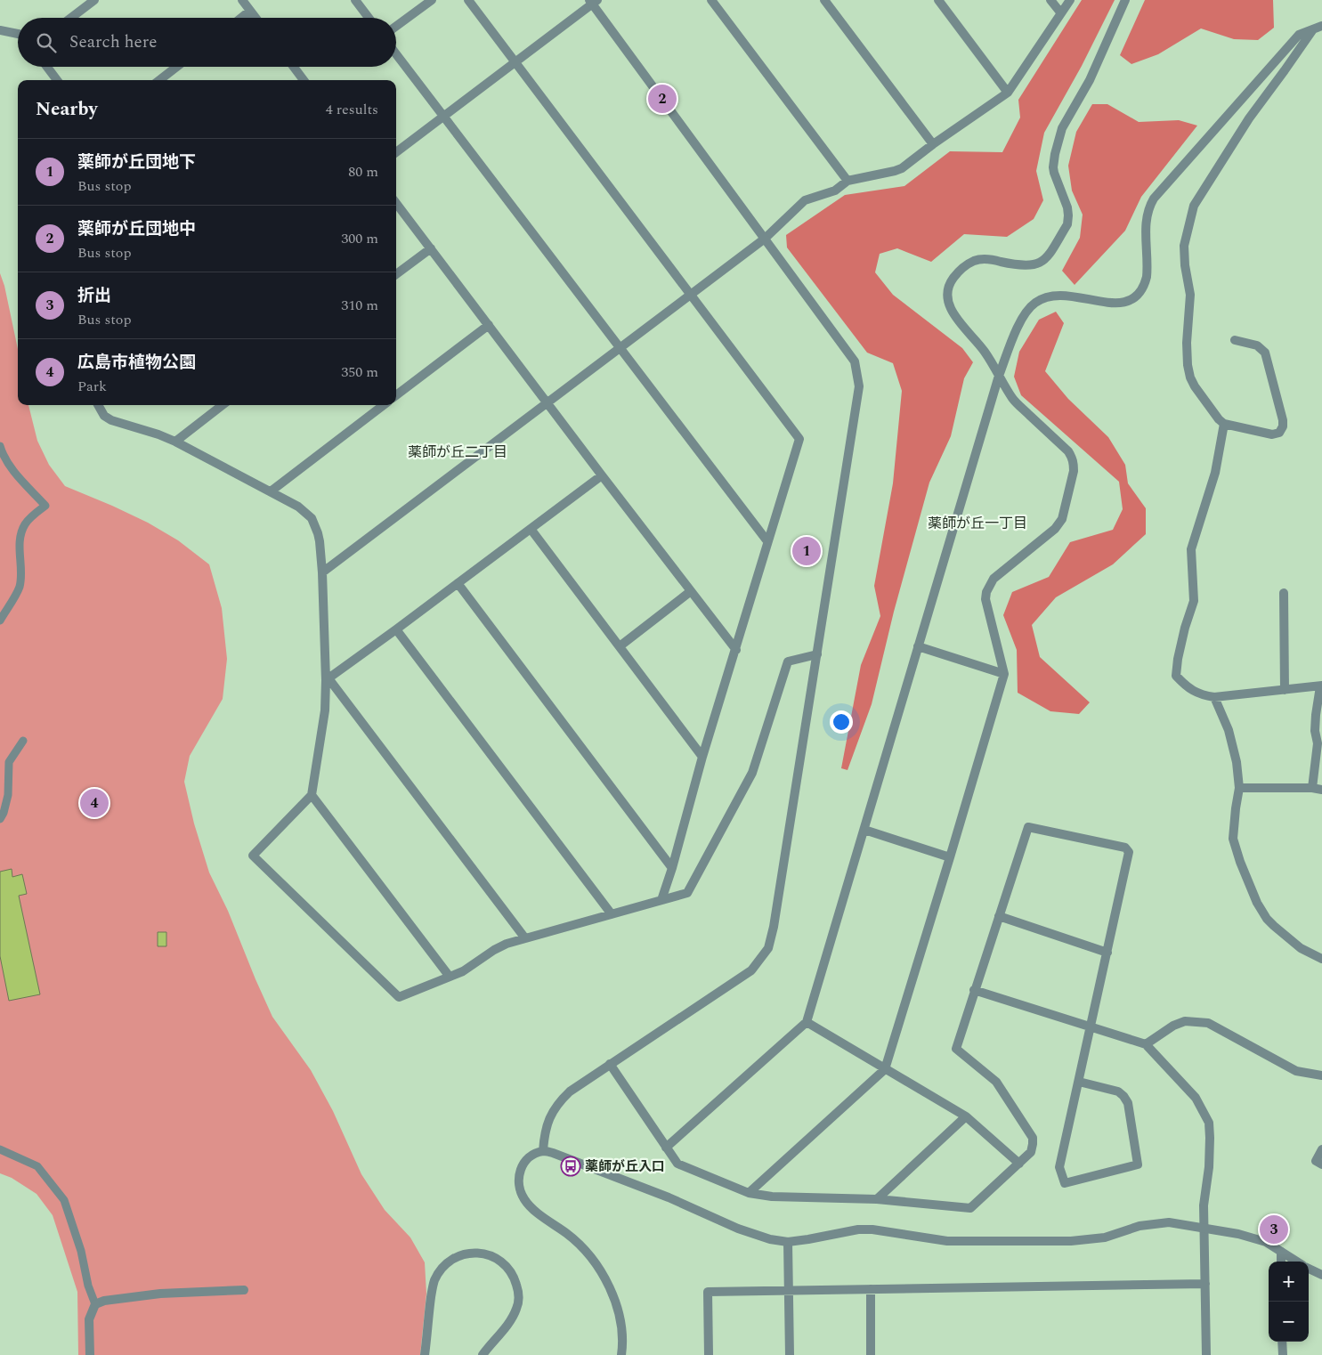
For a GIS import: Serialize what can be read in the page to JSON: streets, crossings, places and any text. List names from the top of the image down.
{
  "districts": ["薬師が丘二丁目", "薬師が丘一丁目"],
  "places": {
    "bus stop": ["薬師が丘入口"]
  },
  "page": {
    "search": "Search here",
    "heading": ["Nearby", "4 results"],
    "pins": [
      "2",
      "1",
      "4",
      "3"
    ],
    "list": [
      {
        "mark": "1",
        "name": "薬師が丘団地下",
        "note": "Bus stop",
        "value": "80 m"
      },
      {
        "mark": "2",
        "name": "薬師が丘団地中",
        "note": "Bus stop",
        "value": "300 m"
      },
      {
        "mark": "3",
        "name": "折出",
        "note": "Bus stop",
        "value": "310 m"
      },
      {
        "mark": "4",
        "name": "広島市植物公園",
        "note": "Park",
        "value": "350 m"
      }
    ],
    "map_buttons": ["+", "−"]
  }
}
